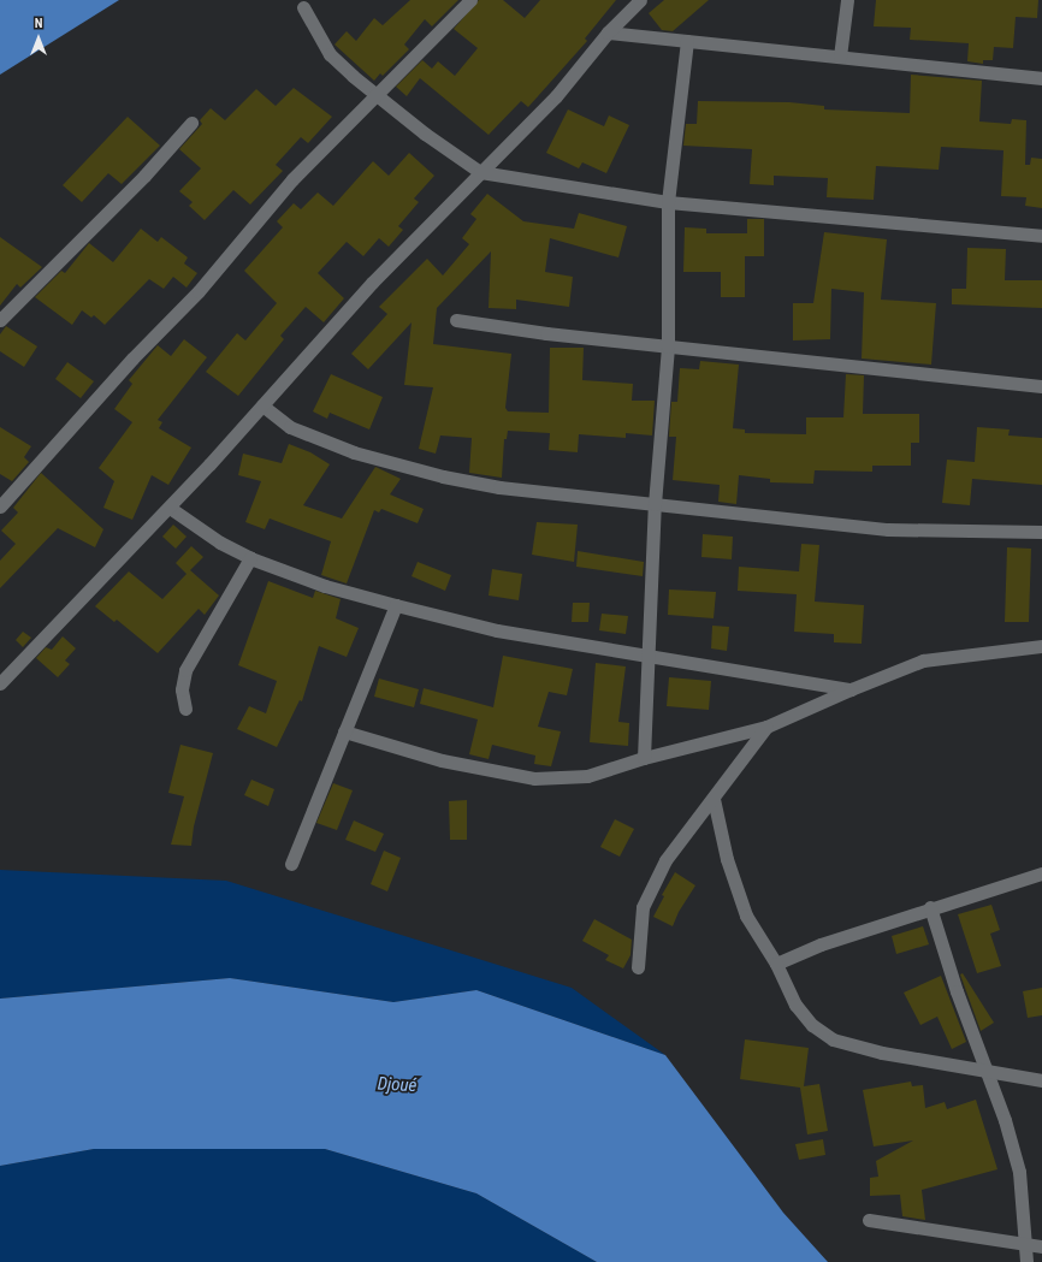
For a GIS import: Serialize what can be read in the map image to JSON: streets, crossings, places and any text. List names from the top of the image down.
{
  "water": ["Djoué"],
  "north": "top"
}
